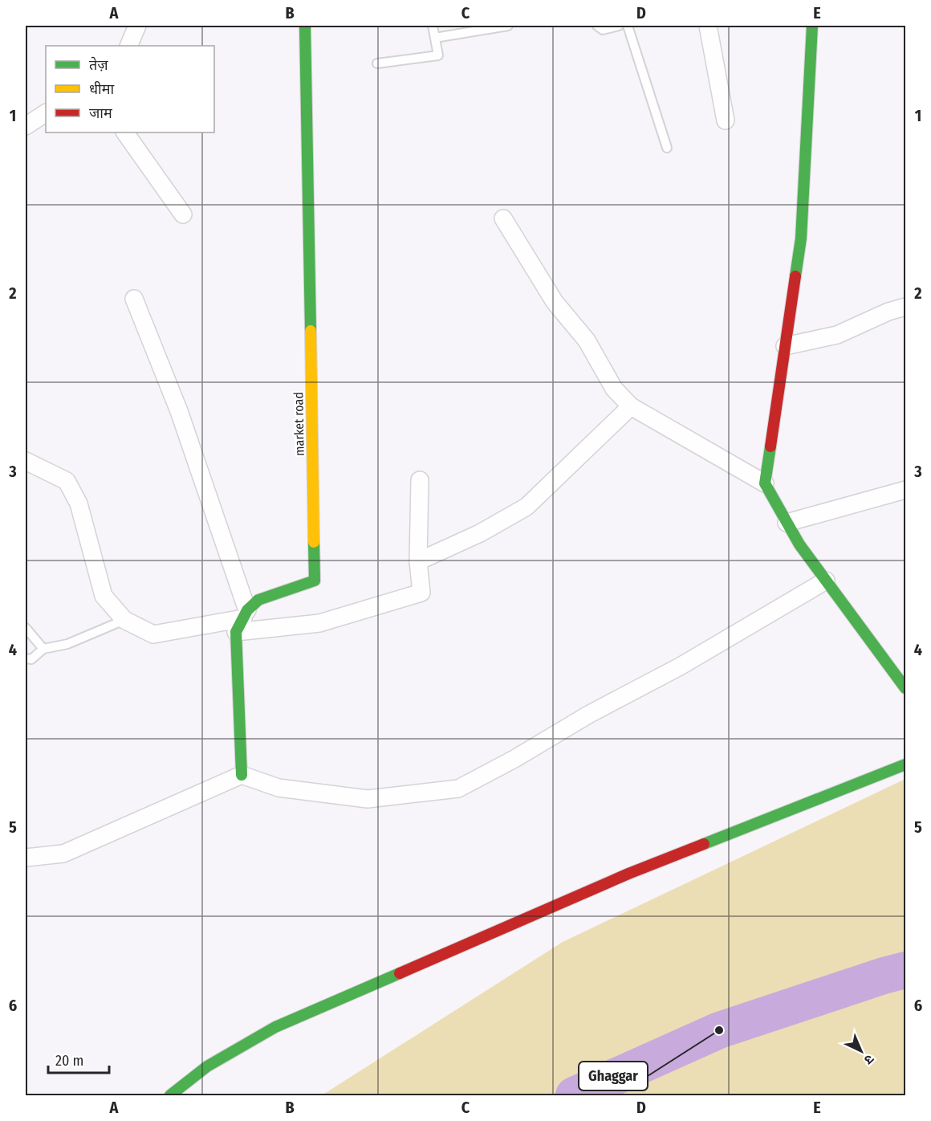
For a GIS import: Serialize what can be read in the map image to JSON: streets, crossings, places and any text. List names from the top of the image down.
{
  "streets": {
    "street": ["market road"]
  },
  "places": ["Ghaggar"],
  "legend": ["तेज़", "धीमा", "जाम"],
  "scale_bar": "20 m",
  "north": "bottom right",
  "grid": {
    "columns": [
      "A",
      "B",
      "C",
      "D",
      "E"
    ],
    "rows": [
      "1",
      "2",
      "3",
      "4",
      "5",
      "6"
    ]
  }
}
